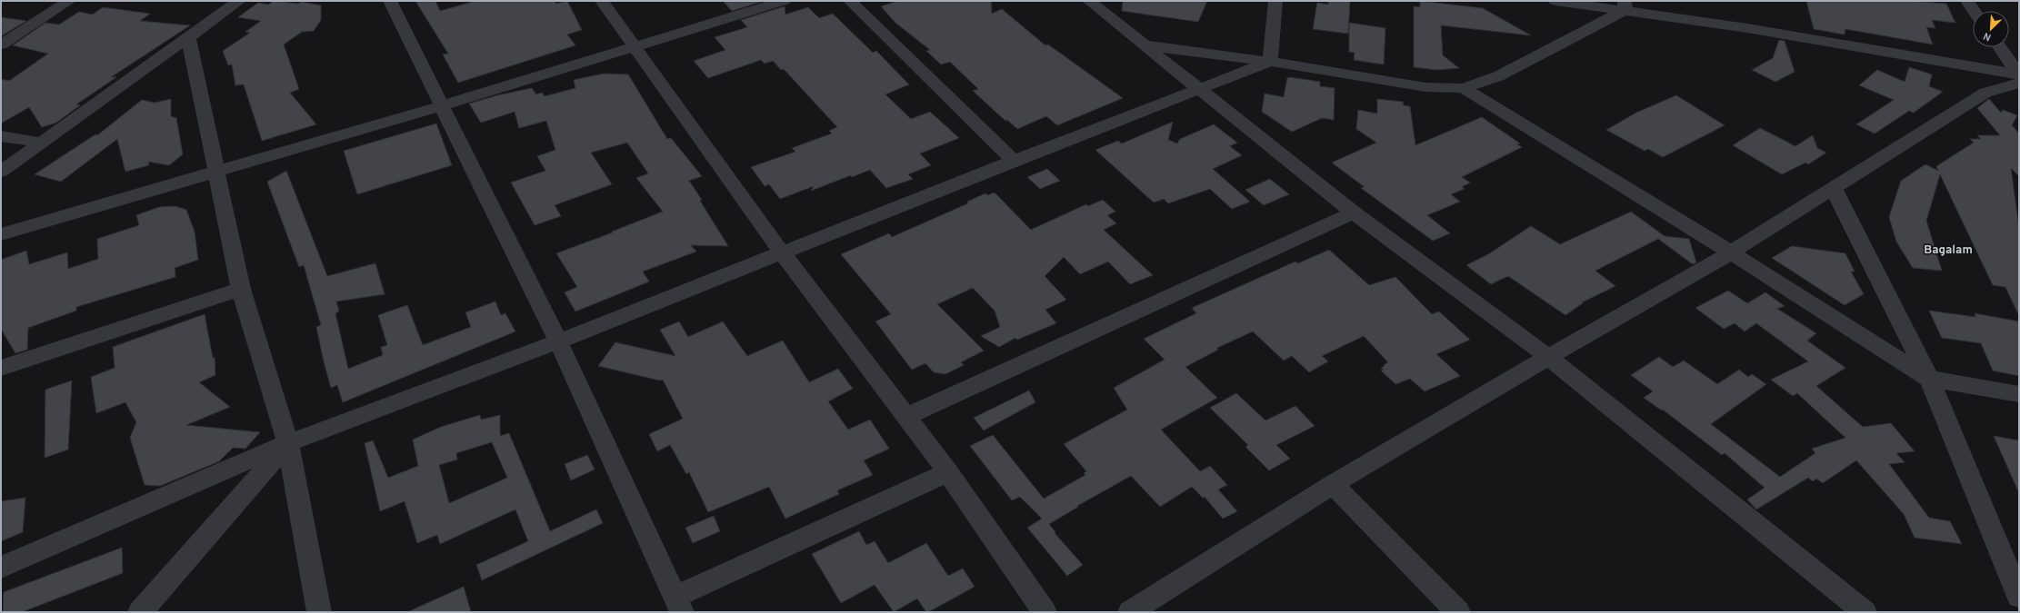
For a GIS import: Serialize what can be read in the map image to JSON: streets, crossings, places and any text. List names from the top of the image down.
{
  "districts": ["Bagalam"],
  "north": "bottom left"
}
